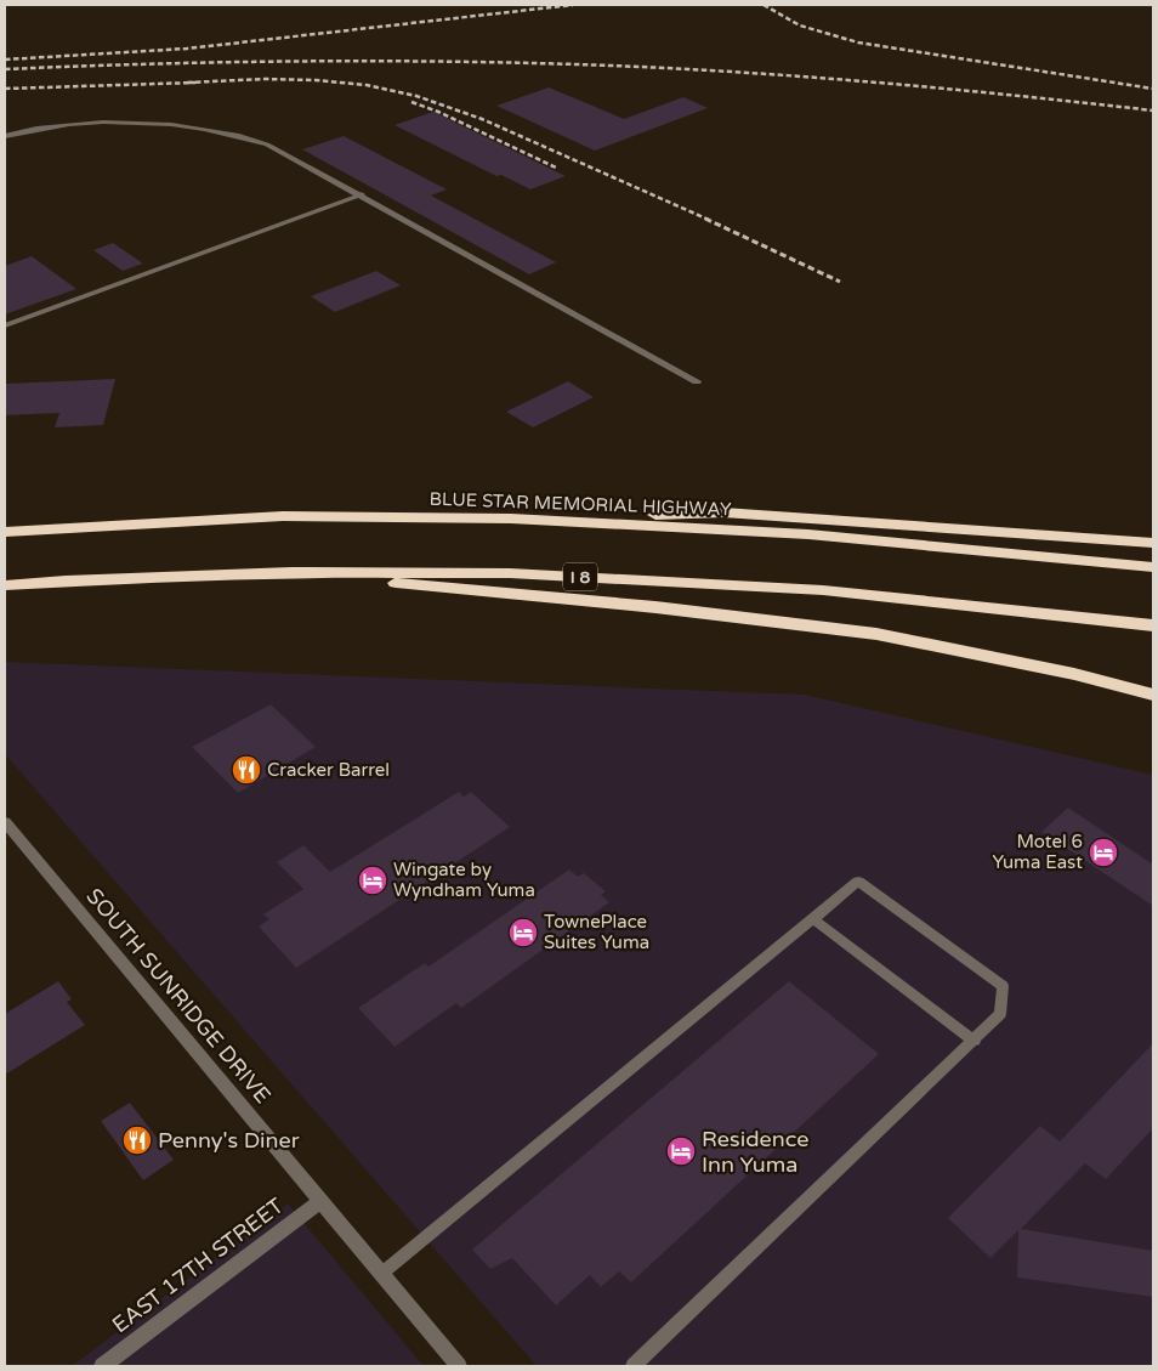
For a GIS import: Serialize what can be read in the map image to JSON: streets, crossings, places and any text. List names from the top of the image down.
{
  "streets": {
    "highway": ["BLUE STAR MEMORIAL HIGHWAY", "I 8"],
    "street": ["SOUTH SUNRIDGE DRIVE", "EAST 17TH STREET"]
  },
  "crossings": [
    ["SOUTH SUNRIDGE DRIVE", "EAST 17TH STREET"]
  ],
  "places": {
    "restaurant": ["Cracker Barrel", "Penny's Diner"],
    "hotel": [
      "Motel 6 Yuma East",
      "Wingate by Wyndham Yuma",
      "TownePlace Suites Yuma",
      "Residence Inn Yuma"
    ]
  }
}
